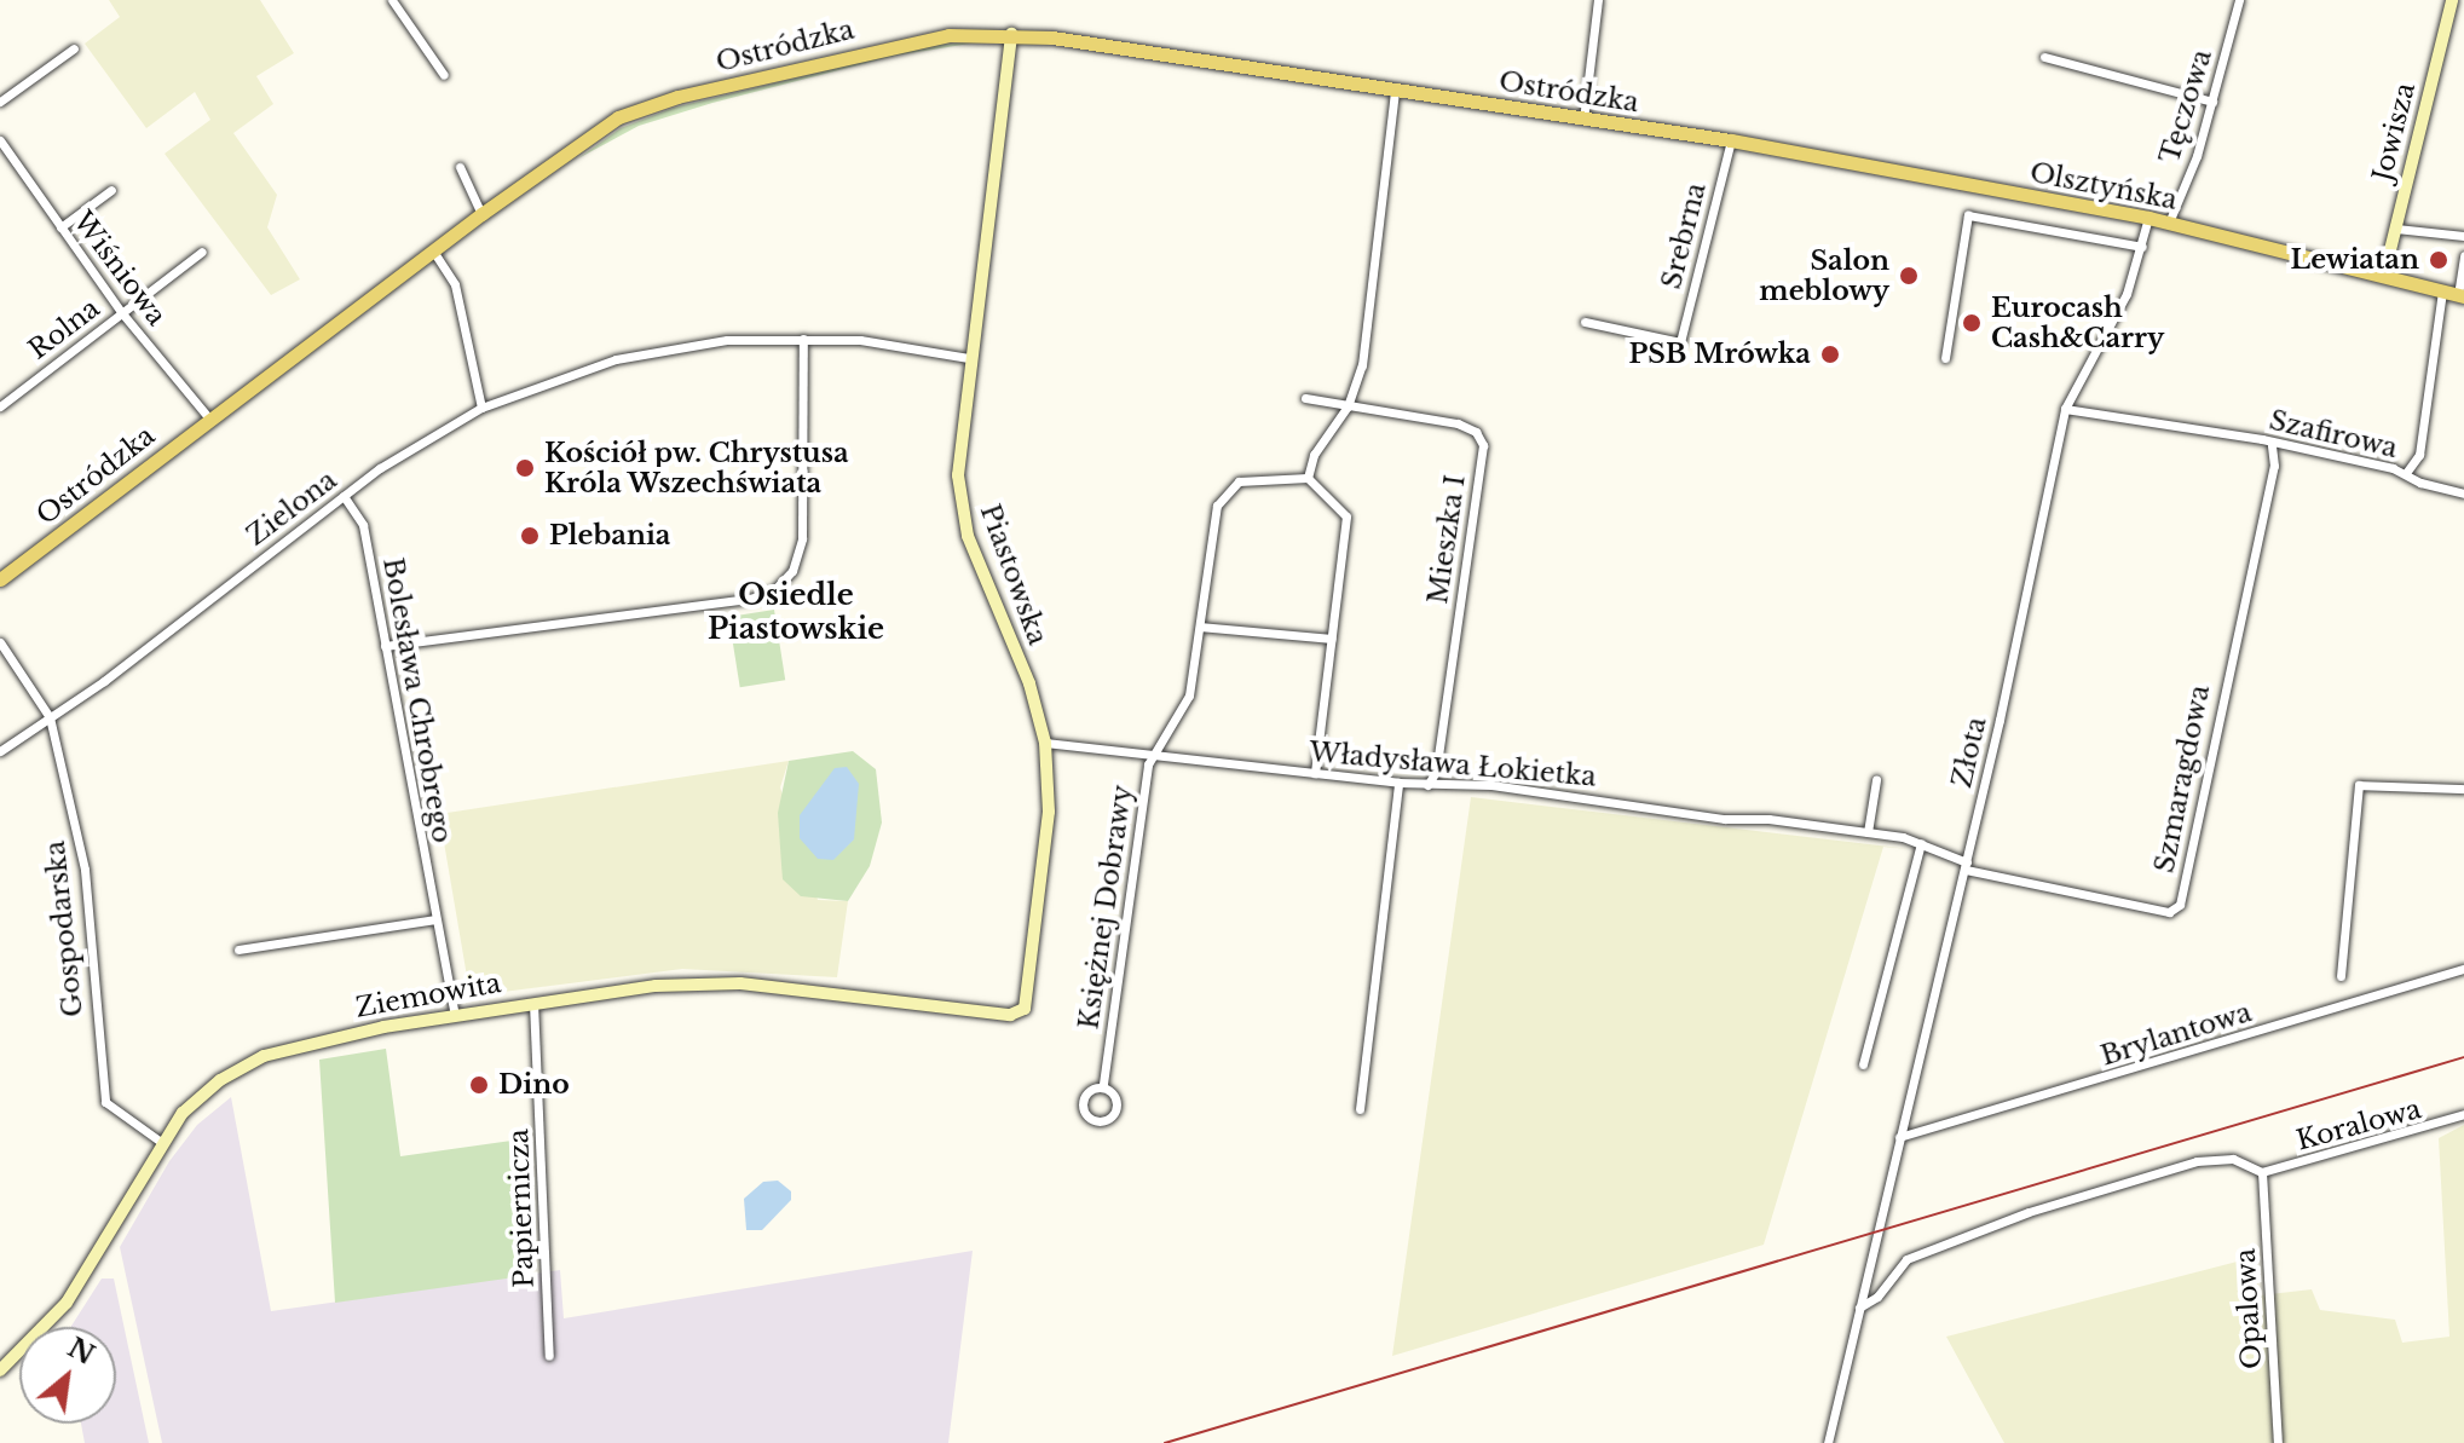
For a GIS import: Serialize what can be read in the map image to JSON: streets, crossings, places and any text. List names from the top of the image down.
{
  "streets": {
    "main road": ["Ostródzka", "Olsztyńska"],
    "street": [
      "Tęczowa",
      "Jowisza",
      "Srebrna",
      "Wiśniowa",
      "Rolna",
      "Szafirowa",
      "Zielona",
      "Mieszka I",
      "Piastowska",
      "Bolesława Chrobrego",
      "Złota",
      "Władysława Łokietka",
      "Szmaragdowa",
      "Księżnej Dobrawy",
      "Gospodarska",
      "Ziemowita",
      "Brylantowa",
      "Koralowa",
      "Papiernicza",
      "Opalowa"
    ]
  },
  "crossings": [
    ["Ostródzka", "Olsztyńska"],
    ["Ostródzka", "Srebrna"],
    ["Ostródzka", "Wiśniowa"],
    ["Ostródzka", "Piastowska"],
    ["Tęczowa", "Olsztyńska"],
    ["Jowisza", "Olsztyńska"],
    ["Olsztyńska", "Srebrna"],
    ["Olsztyńska", "Szafirowa"],
    ["Olsztyńska", "Złota"],
    ["Wiśniowa", "Rolna"],
    ["Szafirowa", "Złota"],
    ["Szafirowa", "Szmaragdowa"],
    ["Zielona", "Piastowska"],
    ["Zielona", "Bolesława Chrobrego"],
    ["Zielona", "Gospodarska"],
    ["Mieszka I", "Władysława Łokietka"],
    ["Piastowska", "Władysława Łokietka"],
    ["Piastowska", "Ziemowita"],
    ["Bolesława Chrobrego", "Ziemowita"],
    ["Złota", "Władysława Łokietka"],
    ["Złota", "Szmaragdowa"],
    ["Złota", "Brylantowa"],
    ["Władysława Łokietka", "Szmaragdowa"],
    ["Władysława Łokietka", "Księżnej Dobrawy"],
    ["Gospodarska", "Ziemowita"],
    ["Ziemowita", "Papiernicza"],
    ["Koralowa", "Opalowa"]
  ],
  "districts": ["Osiedle Piastowskie"],
  "places": [
    "Lewiatan",
    "Salon meblowy",
    "Eurocash Cash&Carry",
    "PSB Mrówka",
    "Kościół pw. Chrystusa Króla Wszechświata",
    "Plebania",
    "Dino"
  ],
  "north": "top right"
}
